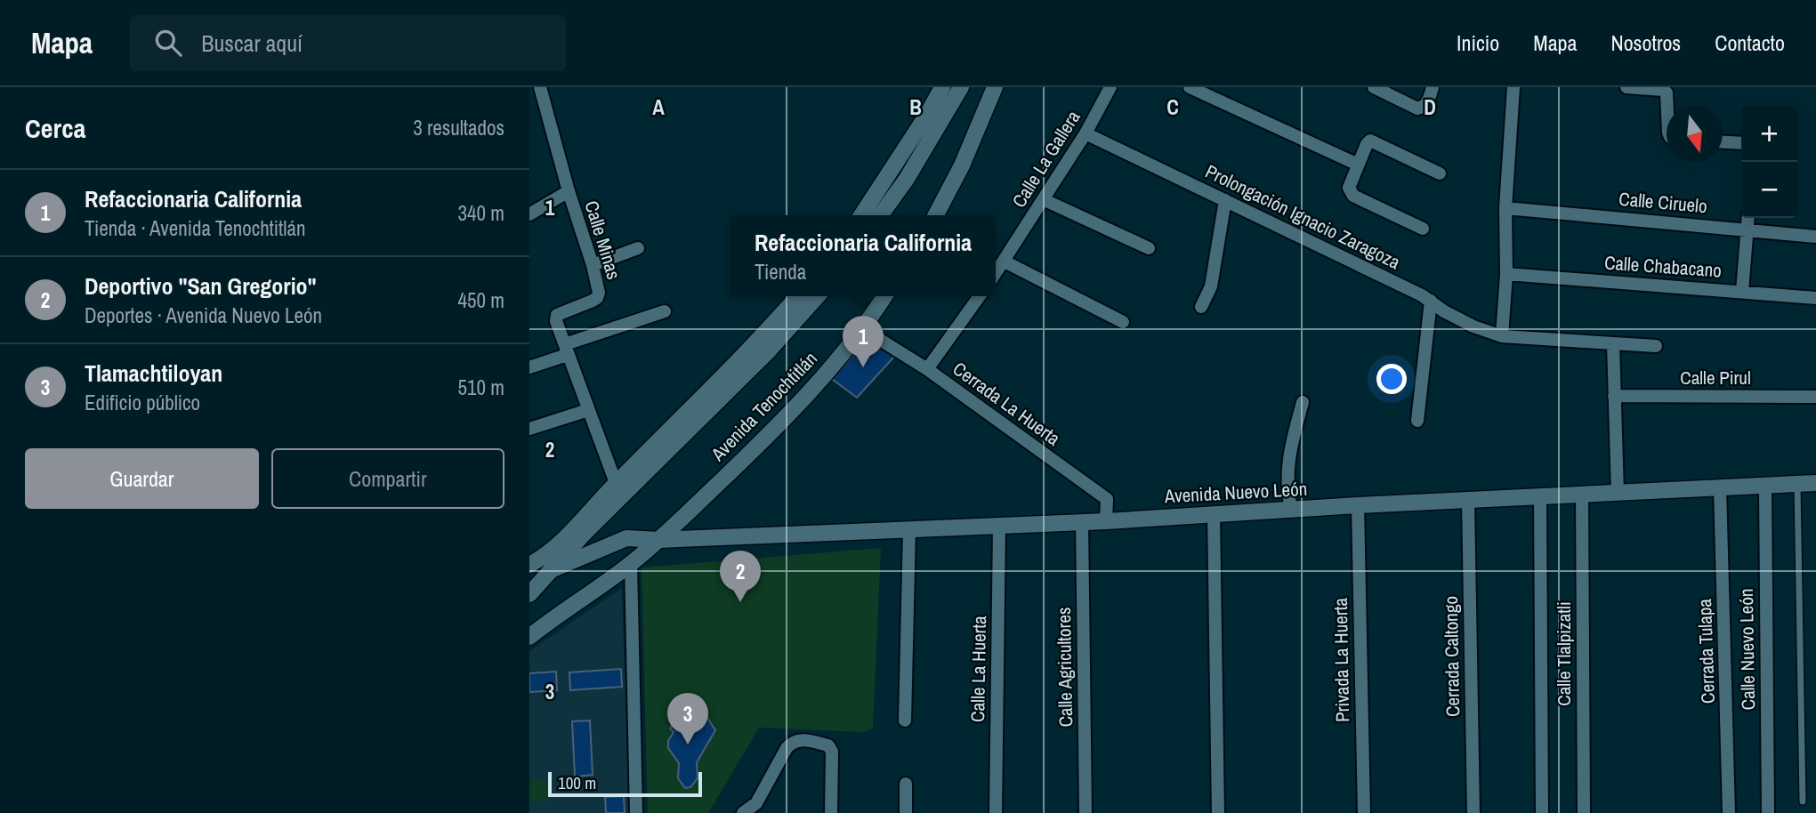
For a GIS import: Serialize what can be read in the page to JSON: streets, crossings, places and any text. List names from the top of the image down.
{
  "streets": {
    "street": [
      "Calle La Gallera",
      "Calle Ciruelo",
      "Prolongación Ignacio Zaragoza",
      "Calle Minas",
      "Calle Chabacano",
      "Calle Pirul",
      "Cerrada La Huerta",
      "Avenida Tenochtitlán",
      "Avenida Nuevo León",
      "Calle Nuevo León",
      "Cerrada Tulapa",
      "Calle Tlalpizatli",
      "Cerrada Caltongo",
      "Privada La Huerta",
      "Calle Agricultores",
      "Calle La Huerta"
    ]
  },
  "crossings": [
    ["Calle La Gallera", "Prolongación Ignacio Zaragoza"],
    ["Cerrada La Huerta", "Avenida Tenochtitlán"],
    ["Cerrada La Huerta", "Avenida Nuevo León"],
    ["Avenida Tenochtitlán", "Avenida Nuevo León"],
    ["Avenida Nuevo León", "Calle Nuevo León"],
    ["Avenida Nuevo León", "Cerrada Tulapa"],
    ["Avenida Nuevo León", "Calle Tlalpizatli"],
    ["Avenida Nuevo León", "Cerrada Caltongo"],
    ["Avenida Nuevo León", "Privada La Huerta"],
    ["Avenida Nuevo León", "Calle Agricultores"],
    ["Avenida Nuevo León", "Calle La Huerta"]
  ],
  "scale_bar": "100 m",
  "north": "bottom",
  "page": {
    "header": "Mapa",
    "search": "Buscar aquí",
    "nav": [
      "Inicio",
      "Mapa",
      "Nosotros",
      "Contacto"
    ],
    "heading": ["Cerca", "3 resultados"],
    "map_buttons": ["+", "−"],
    "list": [
      {
        "mark": "1",
        "name": "Refaccionaria California",
        "note": "Tienda · Avenida Tenochtitlán",
        "value": "340 m"
      },
      {
        "mark": "2",
        "name": "Deportivo \"San Gregorio\"",
        "note": "Deportes · Avenida Nuevo León",
        "value": "450 m"
      },
      {
        "mark": "3",
        "name": "Tlamachtiloyan",
        "note": "Edificio público",
        "value": "510 m"
      }
    ],
    "popup": ["Refaccionaria California", "Tienda"],
    "pins": ["1", "2", "3"],
    "buttons": ["Guardar", "Compartir"],
    "scale": "100 m"
  },
  "grid": {
    "columns": [
      "A",
      "B",
      "C",
      "D"
    ],
    "rows": ["1", "2", "3"]
  }
}
